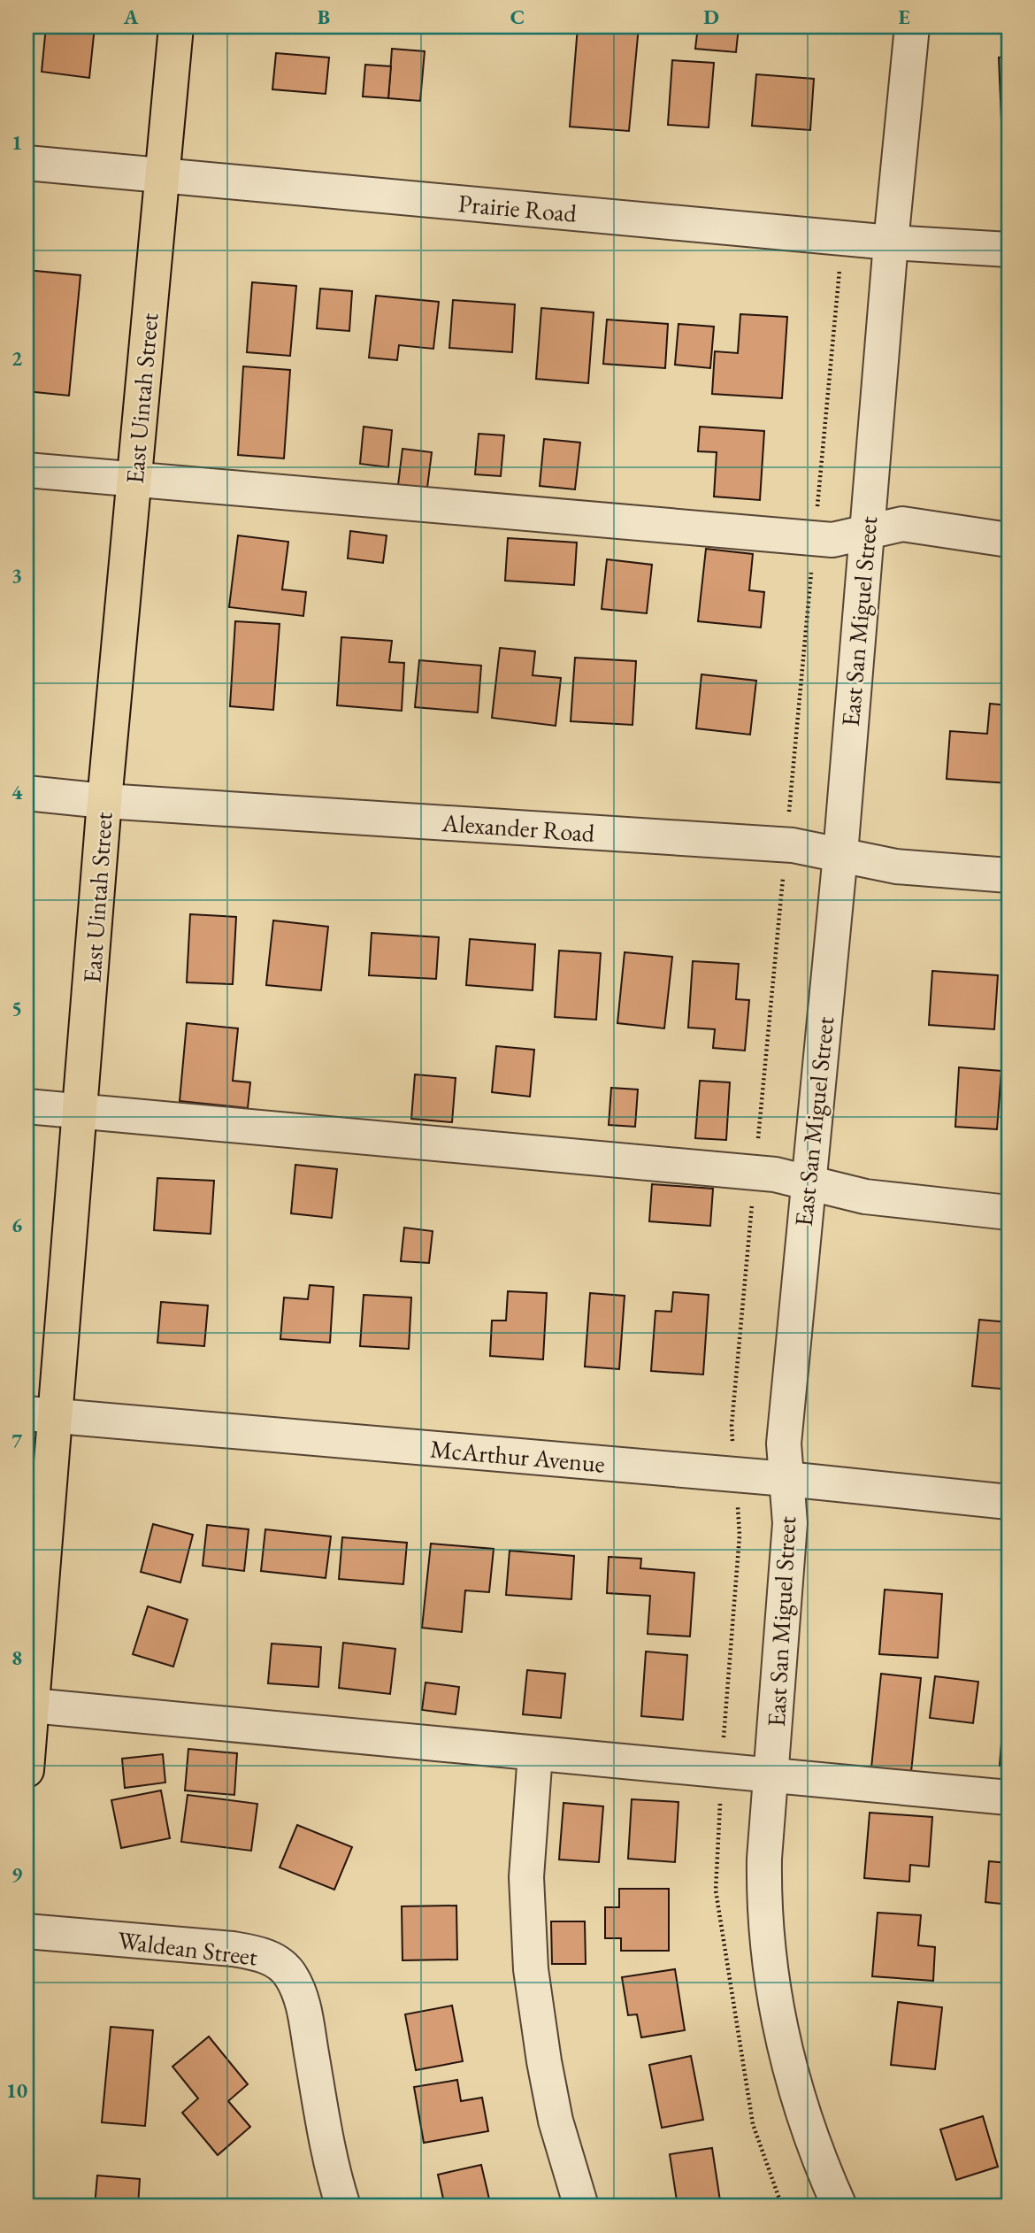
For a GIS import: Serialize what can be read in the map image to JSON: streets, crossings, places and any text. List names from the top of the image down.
{
  "streets": {
    "main road": ["East Uintah Street"],
    "street": [
      "Prairie Road",
      "East San Miguel Street",
      "Alexander Road",
      "McArthur Avenue",
      "Waldean Street"
    ]
  },
  "crossings": [
    ["Prairie Road", "East Uintah Street"],
    ["Prairie Road", "East San Miguel Street"],
    ["East Uintah Street", "Alexander Road"],
    ["East Uintah Street", "McArthur Avenue"],
    ["East San Miguel Street", "Alexander Road"],
    ["East San Miguel Street", "McArthur Avenue"]
  ],
  "grid": {
    "columns": [
      "A",
      "B",
      "C",
      "D",
      "E"
    ],
    "rows": [
      "1",
      "2",
      "3",
      "4",
      "5",
      "6",
      "7",
      "8",
      "9",
      "10"
    ]
  }
}
